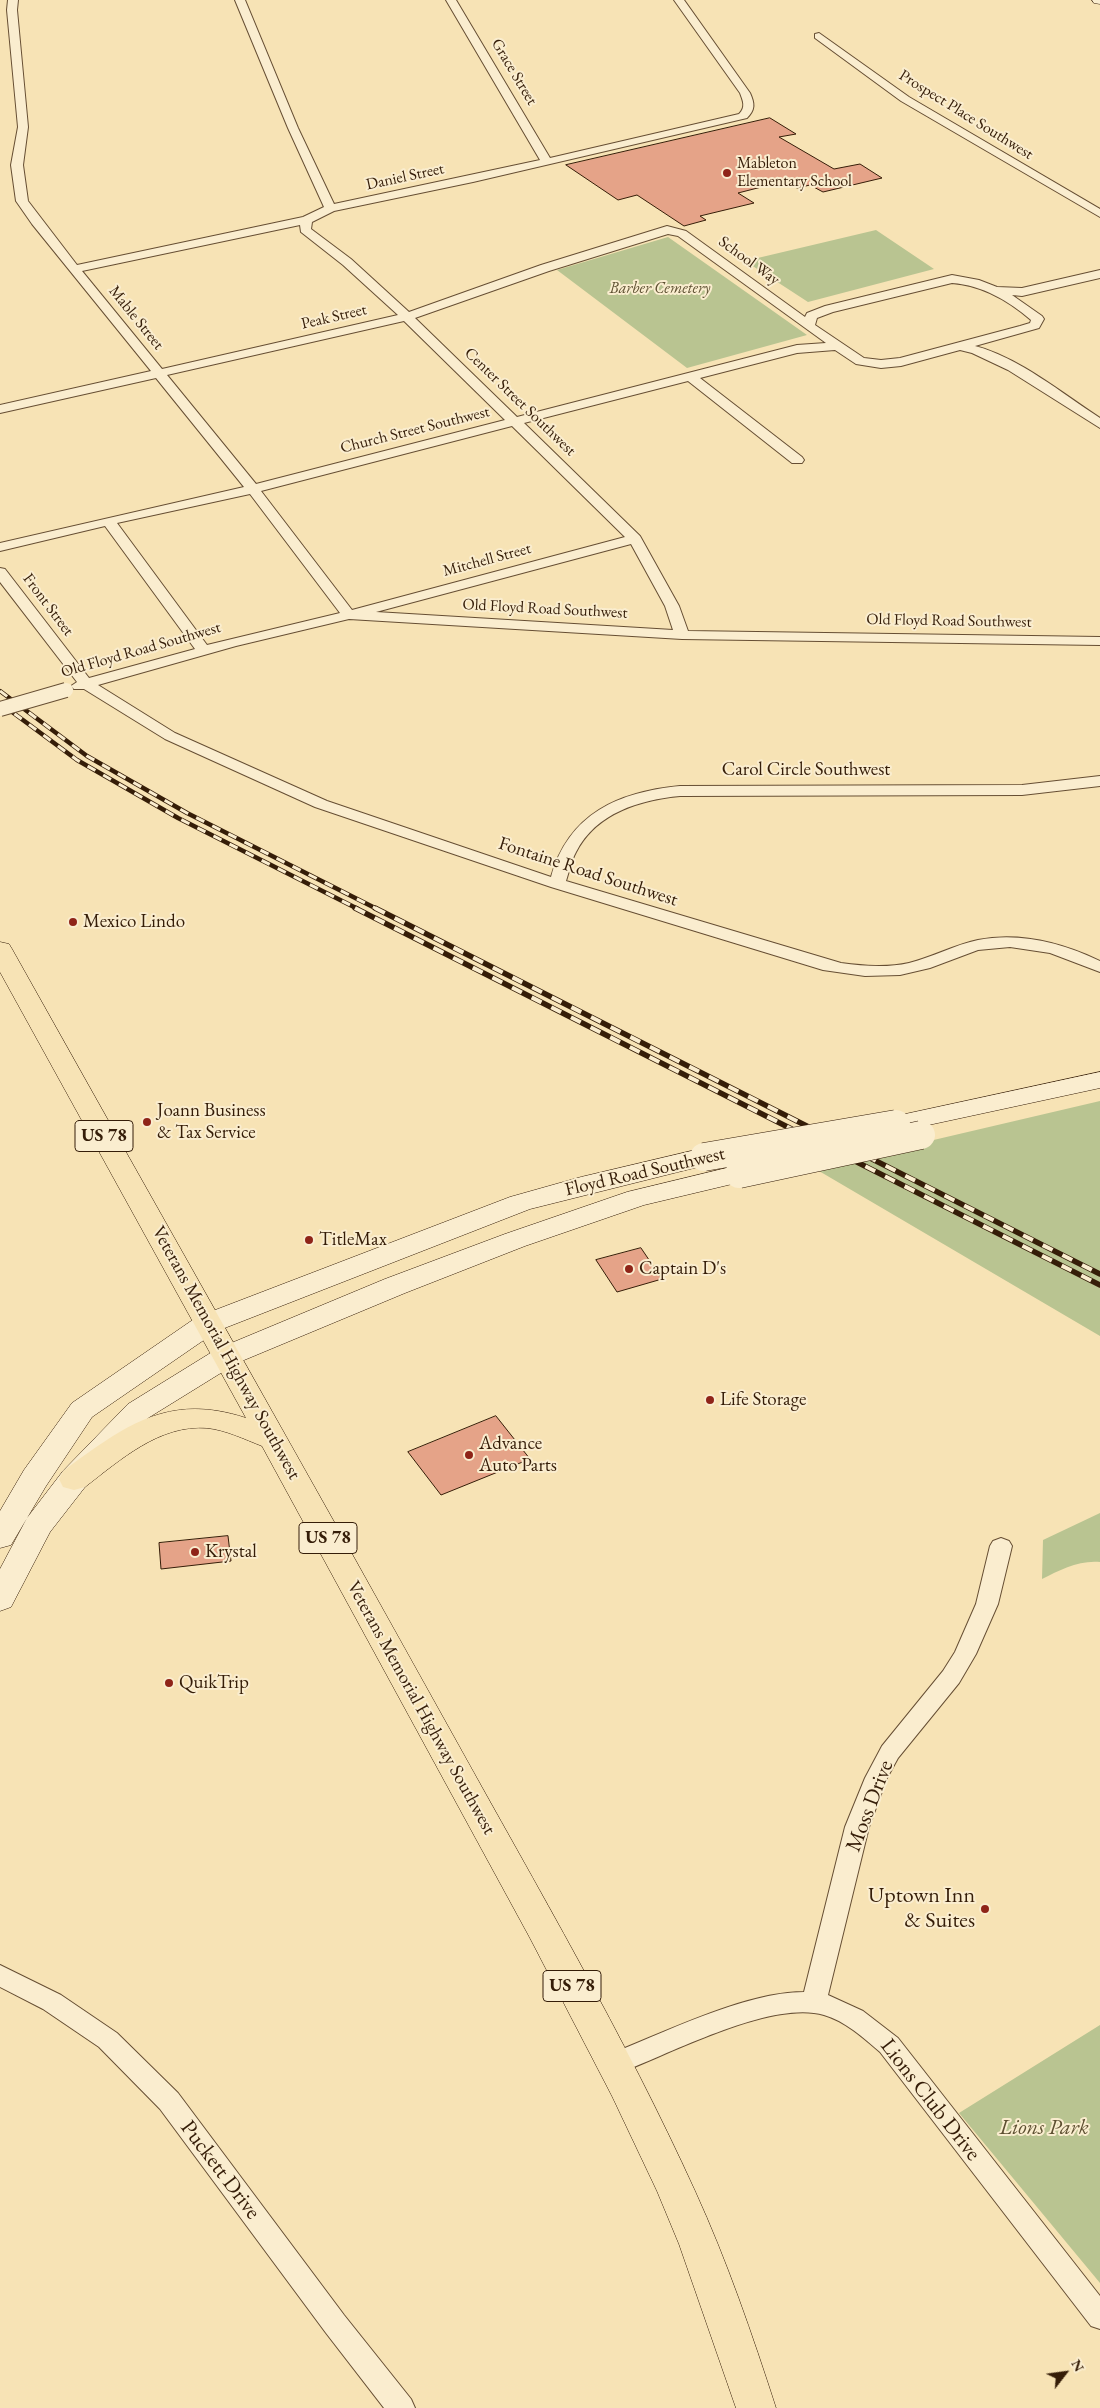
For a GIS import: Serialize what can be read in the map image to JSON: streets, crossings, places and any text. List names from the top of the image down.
{
  "streets": {
    "main road": ["US 78", "Floyd Road Southwest", "Veterans Memorial Highway Southwest"],
    "street": [
      "Grace Street",
      "Prospect Place Southwest",
      "Daniel Street",
      "School Way",
      "Peak Street",
      "Mable Street",
      "Center Street Southwest",
      "Church Street Southwest",
      "Mitchell Street",
      "Front Street",
      "Old Floyd Road Southwest",
      "Carol Circle Southwest",
      "Fontaine Road Southwest",
      "Moss Drive",
      "Lions Club Drive",
      "Puckett Drive"
    ]
  },
  "crossings": [
    ["Grace Street", "Daniel Street"],
    ["Daniel Street", "Mable Street"],
    ["Daniel Street", "Center Street Southwest"],
    ["School Way", "Peak Street"],
    ["Peak Street", "Mable Street"],
    ["Peak Street", "Center Street Southwest"],
    ["Mable Street", "Church Street Southwest"],
    ["Mable Street", "Mitchell Street"],
    ["Mable Street", "Old Floyd Road Southwest"],
    ["Center Street Southwest", "Church Street Southwest"],
    ["Center Street Southwest", "Mitchell Street"],
    ["Center Street Southwest", "Old Floyd Road Southwest"],
    ["Mitchell Street", "Old Floyd Road Southwest"],
    ["Front Street", "Old Floyd Road Southwest"],
    ["Front Street", "Fontaine Road Southwest"],
    ["Old Floyd Road Southwest", "Fontaine Road Southwest"],
    ["Carol Circle Southwest", "Fontaine Road Southwest"],
    ["Floyd Road Southwest", "Veterans Memorial Highway Southwest"],
    ["Veterans Memorial Highway Southwest", "Lions Club Drive"],
    ["Moss Drive", "Lions Club Drive"]
  ],
  "parks": ["Barber Cemetery", "Lions Park"],
  "places": [
    "Mableton Elementary School",
    "Mexico Lindo",
    "Joann Business & Tax Service",
    "TitleMax",
    "Captain D's",
    "Life Storage",
    "Advance Auto Parts",
    "Krystal",
    "QuikTrip",
    "Uptown Inn & Suites"
  ],
  "north": "top right"
}
